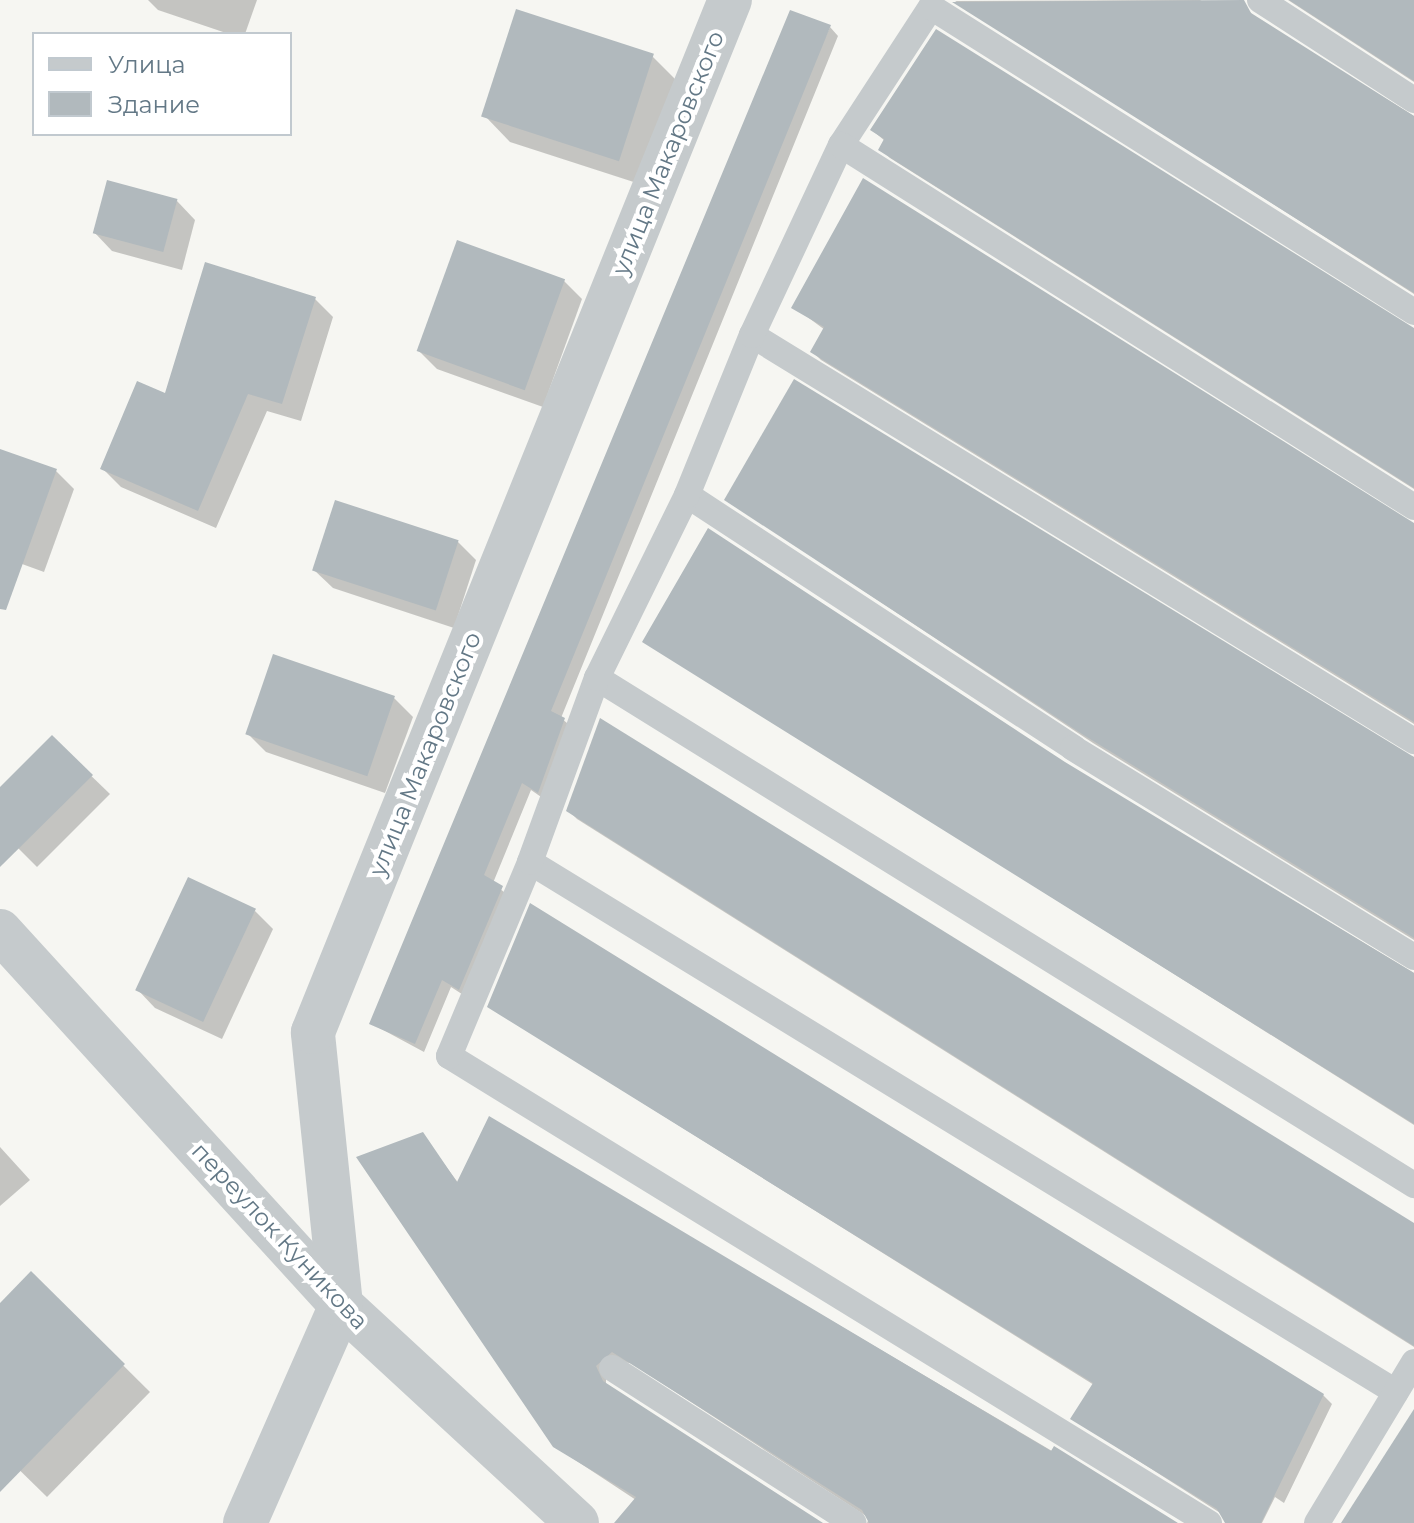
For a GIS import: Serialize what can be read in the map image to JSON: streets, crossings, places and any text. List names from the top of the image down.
{
  "streets": {
    "street": ["улица Макаровского", "переулок Куникова"]
  },
  "crossings": [
    ["улица Макаровского", "переулок Куникова"]
  ],
  "legend": ["Улица", "Здание"]
}
